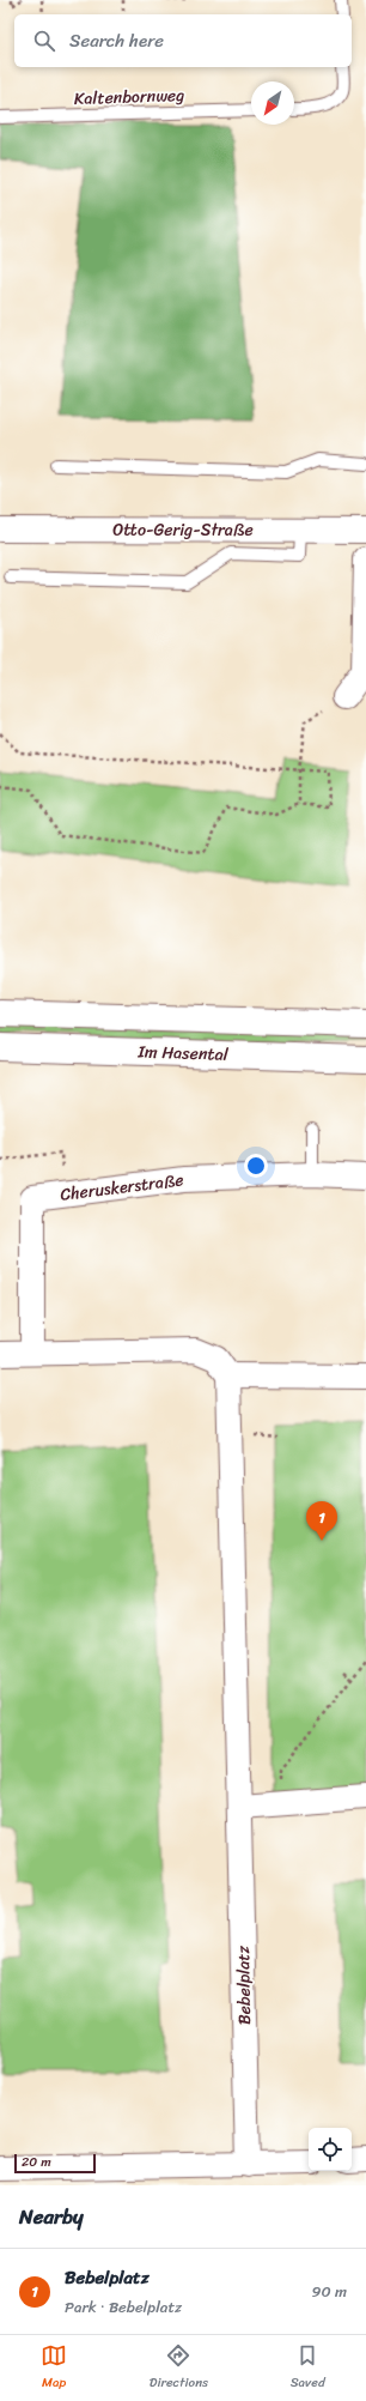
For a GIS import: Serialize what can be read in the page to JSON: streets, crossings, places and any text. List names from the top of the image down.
{
  "streets": {
    "main road": ["Im Hasental"],
    "street": ["Otto-Gerig-Straße", "Cheruskerstraße", "Bebelplatz"],
    "lane": ["Kaltenbornweg"]
  },
  "scale_bar": "20 m",
  "north": "bottom left",
  "page": {
    "search": "Search here",
    "pins": "1",
    "scale": "20 m",
    "heading": "Nearby",
    "list": [
      {
        "mark": "1",
        "name": "Bebelplatz",
        "note": "Park · Bebelplatz",
        "value": "90 m"
      }
    ],
    "nav": ["Map", "Directions", "Saved"]
  }
}
